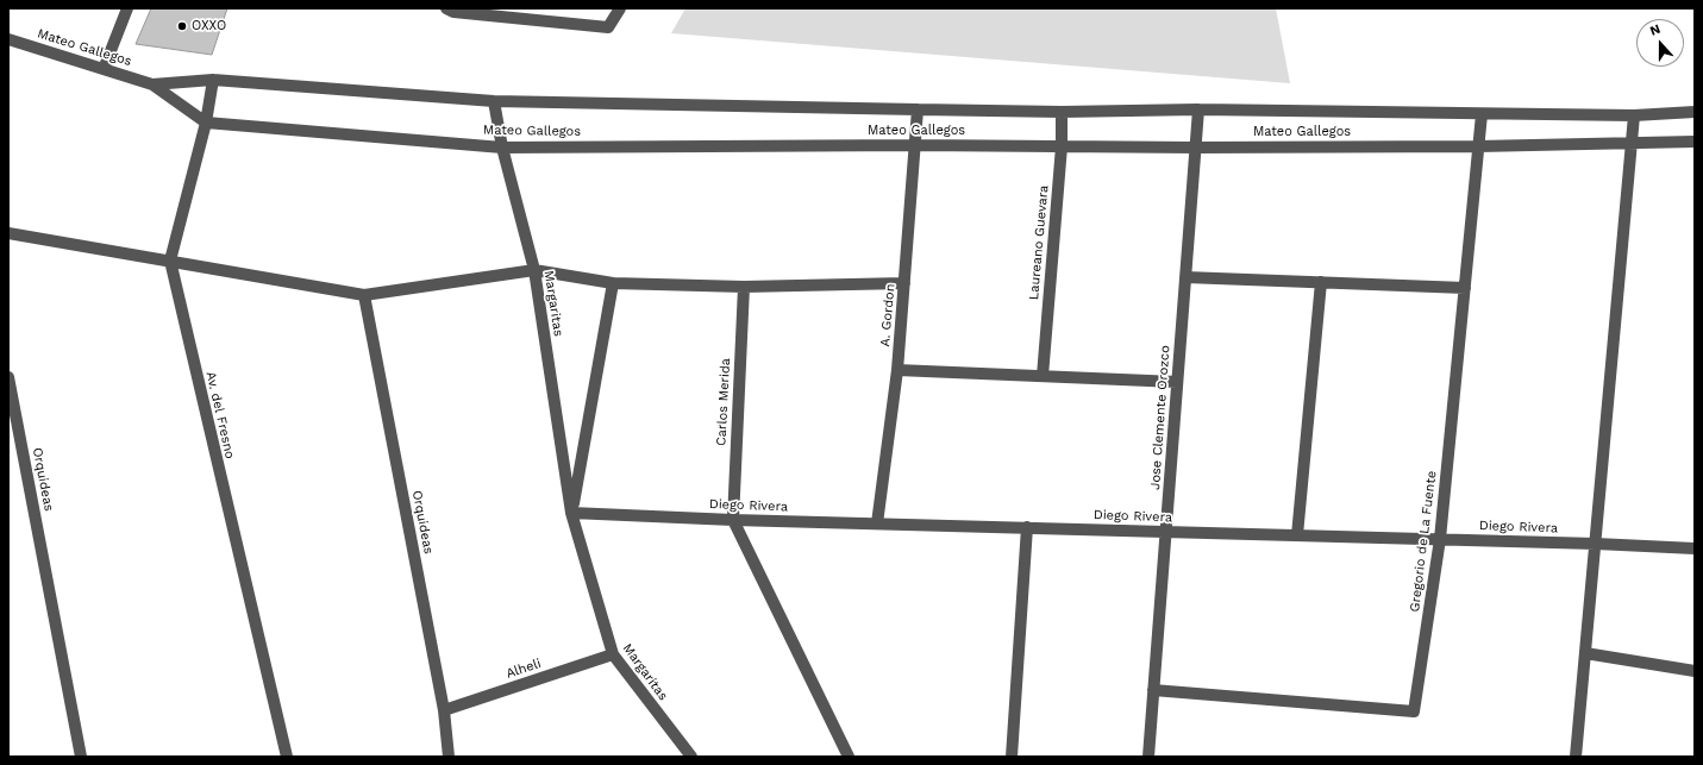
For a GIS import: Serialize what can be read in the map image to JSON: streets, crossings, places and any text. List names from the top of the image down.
{
  "streets": {
    "street": [
      "Mateo Gallegos",
      "Laureano Guevara",
      "Margaritas",
      "A. Gordon",
      "Carlos Merida",
      "Av. del Fresno",
      "Jose Clemente Orozco",
      "Orquideas",
      "Diego Rivera",
      "Gregorio de La Fuente",
      "Alheli"
    ]
  },
  "crossings": [
    ["Mateo Gallegos", "Laureano Guevara"],
    ["Mateo Gallegos", "Margaritas"],
    ["Mateo Gallegos", "A. Gordon"],
    ["Mateo Gallegos", "Av. del Fresno"],
    ["Mateo Gallegos", "Jose Clemente Orozco"],
    ["Mateo Gallegos", "Gregorio de La Fuente"],
    ["Margaritas", "Diego Rivera"],
    ["Margaritas", "Alheli"],
    ["A. Gordon", "Diego Rivera"],
    ["Carlos Merida", "Diego Rivera"],
    ["Jose Clemente Orozco", "Diego Rivera"],
    ["Jose Clemente Orozco", "Gregorio de La Fuente"],
    ["Orquideas", "Alheli"],
    ["Diego Rivera", "Gregorio de La Fuente"]
  ],
  "places": ["OXXO"],
  "north": "top"
}
